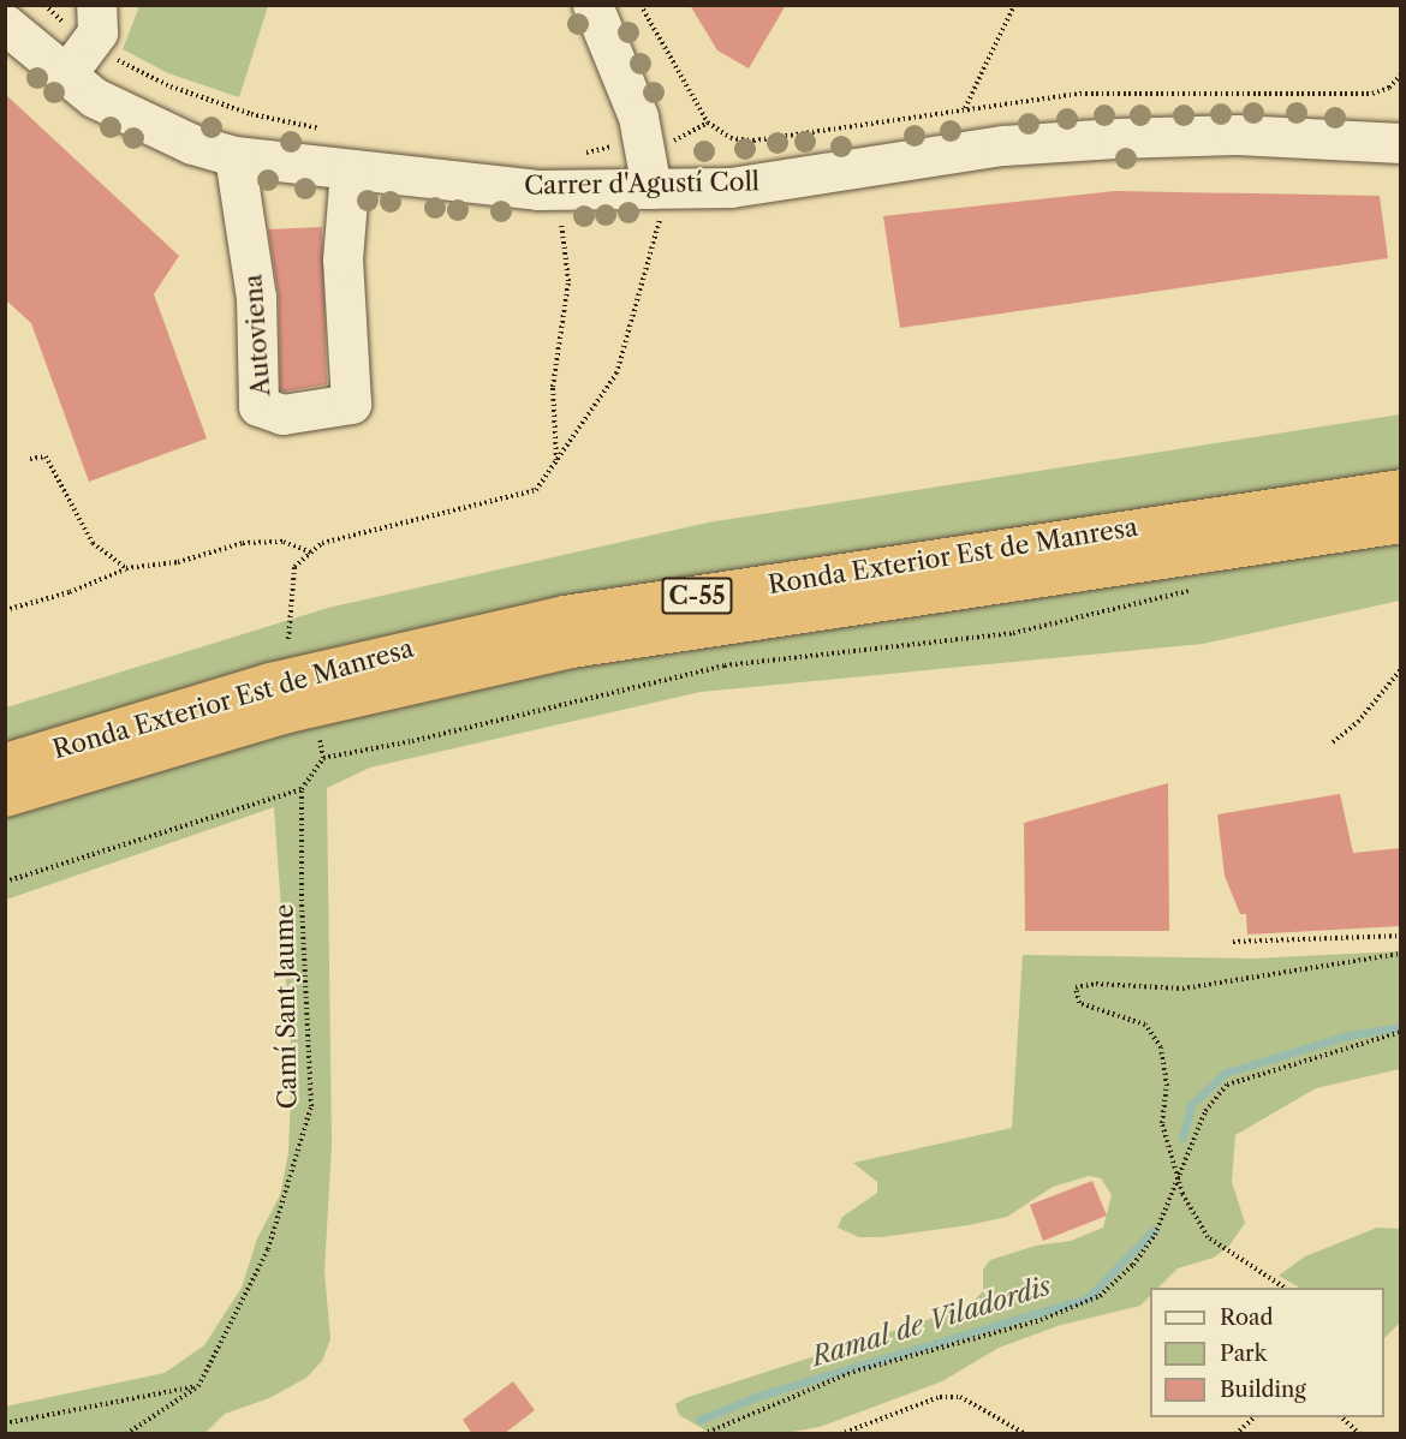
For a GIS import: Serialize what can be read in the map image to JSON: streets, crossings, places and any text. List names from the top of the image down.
{
  "streets": {
    "highway": ["Ronda Exterior Est de Manresa", "C-55"],
    "street": ["Carrer d'Agustí Coll", "Autoviena"],
    "path": ["Camí Sant Jaume"]
  },
  "crossings": [
    ["Carrer d'Agustí Coll", "Autoviena"]
  ],
  "water": ["Ramal de Viladordis"],
  "legend": ["Road", "Park", "Building"]
}
